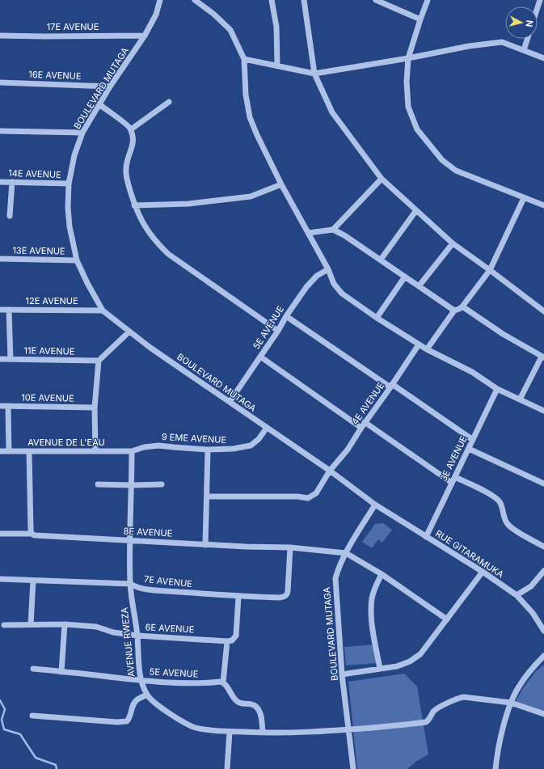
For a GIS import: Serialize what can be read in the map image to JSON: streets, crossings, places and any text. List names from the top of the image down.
{
  "streets": {
    "street": [
      "17E AVENUE",
      "16E AVENUE",
      "BOULEVARD MUTAGA",
      "14E AVENUE",
      "13E AVENUE",
      "12E AVENUE",
      "5E AVENUE",
      "11E AVENUE",
      "10E AVENUE",
      "4E AVENUE",
      "9 EME AVENUE",
      "AVENUE DE L'EAU",
      "3E AVENUE",
      "8E AVENUE",
      "RUE GITARAMUKA",
      "7E AVENUE",
      "6E AVENUE",
      "AVENUE RWEZA"
    ]
  },
  "crossings": [
    ["17E AVENUE", "BOULEVARD MUTAGA"],
    ["16E AVENUE", "BOULEVARD MUTAGA"],
    ["BOULEVARD MUTAGA", "14E AVENUE"],
    ["BOULEVARD MUTAGA", "13E AVENUE"],
    ["BOULEVARD MUTAGA", "12E AVENUE"],
    ["BOULEVARD MUTAGA", "5E AVENUE"],
    ["BOULEVARD MUTAGA", "4E AVENUE"],
    ["BOULEVARD MUTAGA", "9 EME AVENUE"],
    ["BOULEVARD MUTAGA", "8E AVENUE"],
    ["BOULEVARD MUTAGA", "RUE GITARAMUKA"],
    ["BOULEVARD MUTAGA", "AVENUE RWEZA"],
    ["5E AVENUE", "AVENUE RWEZA"],
    ["9 EME AVENUE", "AVENUE DE L'EAU"],
    ["9 EME AVENUE", "AVENUE RWEZA"],
    ["AVENUE DE L'EAU", "AVENUE RWEZA"],
    ["3E AVENUE", "RUE GITARAMUKA"],
    ["8E AVENUE", "7E AVENUE"],
    ["8E AVENUE", "AVENUE RWEZA"],
    ["7E AVENUE", "AVENUE RWEZA"],
    ["6E AVENUE", "AVENUE RWEZA"]
  ],
  "north": "right"
}
